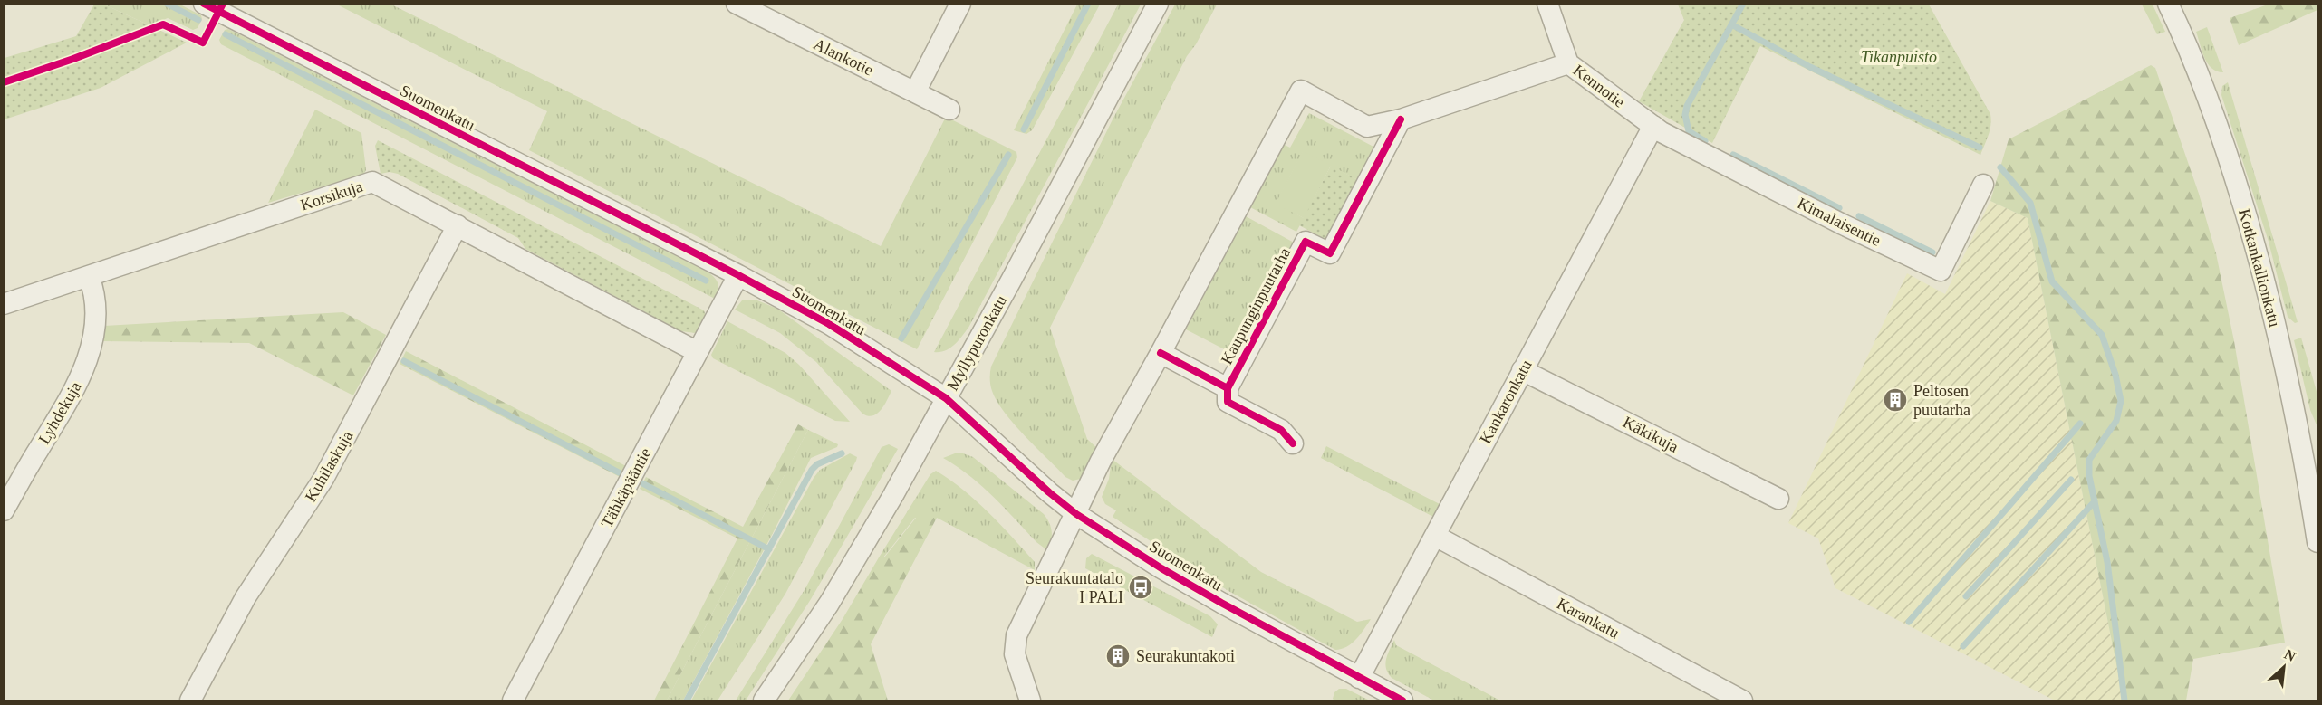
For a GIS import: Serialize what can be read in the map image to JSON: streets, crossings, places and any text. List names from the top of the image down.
{
  "streets": {
    "street": [
      "Alankotie",
      "Kennotie",
      "Suomenkatu",
      "Korsikuja",
      "Kimalaisentie",
      "Kotkankallionkatu",
      "Kaupunginpuutarha",
      "Myllypuronkatu",
      "Kankaronkatu",
      "Lyhdekuja",
      "Käkikuja",
      "Kuhilaskuja",
      "Tähkäpääntie",
      "Karankatu"
    ]
  },
  "crossings": [
    ["Kennotie", "Kimalaisentie"],
    ["Kennotie", "Kankaronkatu"],
    ["Suomenkatu", "Myllypuronkatu"],
    ["Suomenkatu", "Kankaronkatu"],
    ["Suomenkatu", "Tähkäpääntie"],
    ["Korsikuja", "Lyhdekuja"],
    ["Korsikuja", "Kuhilaskuja"],
    ["Korsikuja", "Tähkäpääntie"],
    ["Kimalaisentie", "Kankaronkatu"],
    ["Kankaronkatu", "Käkikuja"],
    ["Kankaronkatu", "Karankatu"]
  ],
  "parks": ["Tikanpuisto"],
  "places": {
    "building": ["Peltosen puutarha", "Seurakuntakoti"],
    "bus stop": ["Seurakuntatalo I PALI"]
  },
  "north": "top right"
}
